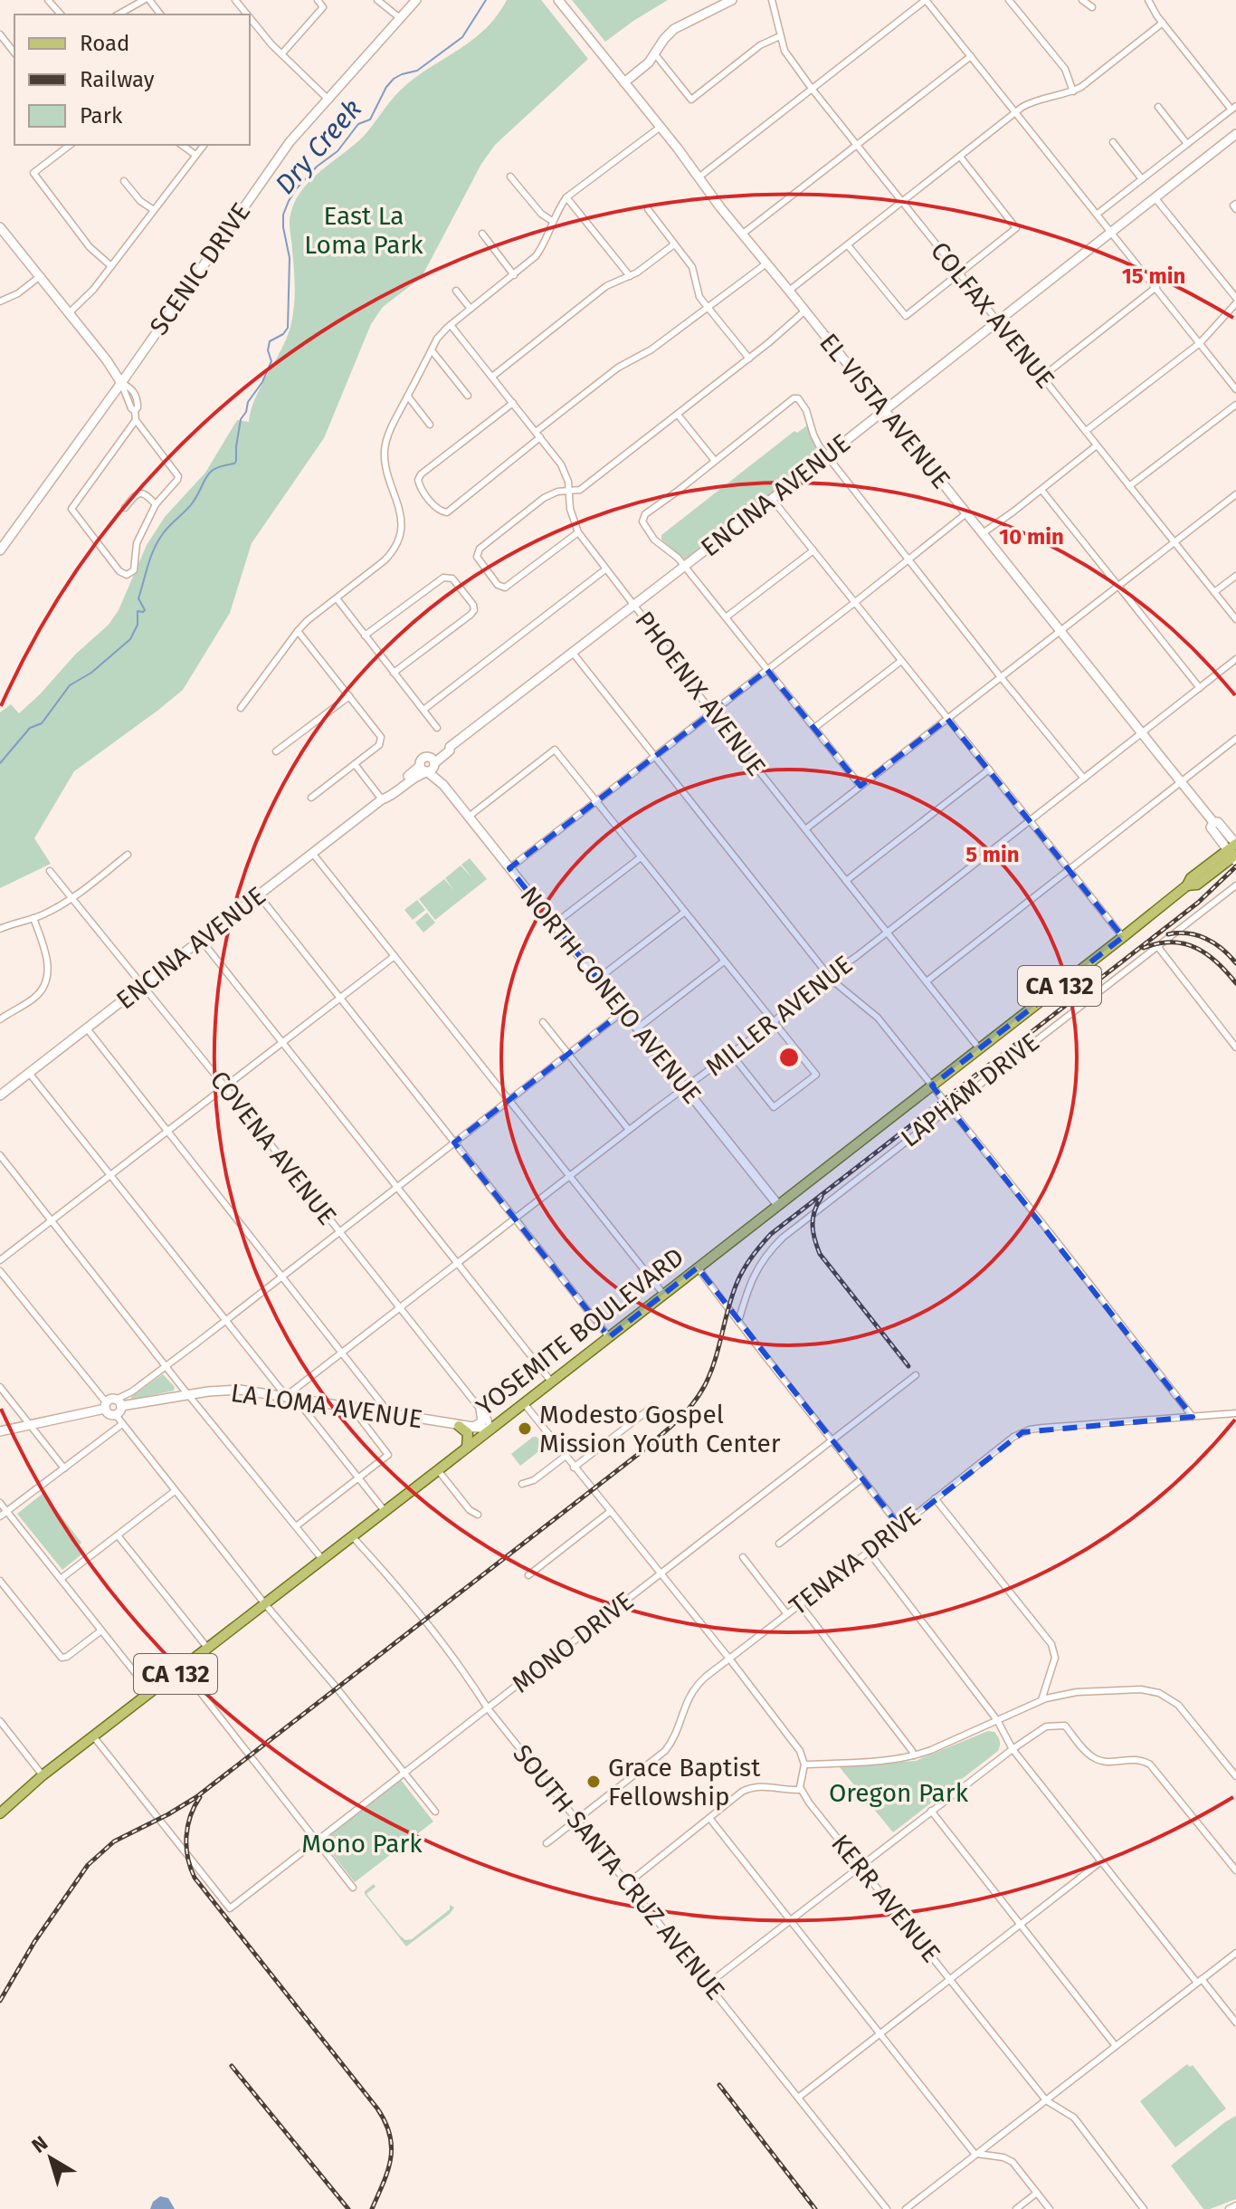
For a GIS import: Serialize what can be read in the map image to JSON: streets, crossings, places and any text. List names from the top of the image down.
{
  "streets": {
    "main road": ["CA 132", "YOSEMITE BOULEVARD"],
    "street": [
      "SCENIC DRIVE",
      "COLFAX AVENUE",
      "EL VISTA AVENUE",
      "ENCINA AVENUE",
      "PHOENIX AVENUE",
      "NORTH CONEJO AVENUE",
      "MILLER AVENUE",
      "LAPHAM DRIVE",
      "COVENA AVENUE",
      "LA LOMA AVENUE",
      "TENAYA DRIVE",
      "MONO DRIVE",
      "SOUTH SANTA CRUZ AVENUE",
      "KERR AVENUE"
    ]
  },
  "crossings": [
    ["COLFAX AVENUE", "ENCINA AVENUE"],
    ["EL VISTA AVENUE", "ENCINA AVENUE"],
    ["EL VISTA AVENUE", "MILLER AVENUE"],
    ["EL VISTA AVENUE", "YOSEMITE BOULEVARD"],
    ["ENCINA AVENUE", "PHOENIX AVENUE"],
    ["ENCINA AVENUE", "NORTH CONEJO AVENUE"],
    ["ENCINA AVENUE", "COVENA AVENUE"],
    ["PHOENIX AVENUE", "MILLER AVENUE"],
    ["PHOENIX AVENUE", "YOSEMITE BOULEVARD"],
    ["NORTH CONEJO AVENUE", "MILLER AVENUE"],
    ["NORTH CONEJO AVENUE", "YOSEMITE BOULEVARD"],
    ["MILLER AVENUE", "COVENA AVENUE"],
    ["MILLER AVENUE", "LA LOMA AVENUE"],
    ["COVENA AVENUE", "YOSEMITE BOULEVARD"],
    ["COVENA AVENUE", "LA LOMA AVENUE"],
    ["YOSEMITE BOULEVARD", "LA LOMA AVENUE"],
    ["YOSEMITE BOULEVARD", "MONO DRIVE"],
    ["YOSEMITE BOULEVARD", "SOUTH SANTA CRUZ AVENUE"],
    ["TENAYA DRIVE", "SOUTH SANTA CRUZ AVENUE"],
    ["MONO DRIVE", "SOUTH SANTA CRUZ AVENUE"]
  ],
  "water": ["Dry Creek"],
  "parks": ["East La Loma Park", "Oregon Park", "Mono Park"],
  "places": ["Modesto Gospel Mission Youth Center", "Grace Baptist Fellowship"],
  "legend": ["Road", "Railway", "Park"],
  "north": "top left",
  "rings": ["15 min", "10 min", "5 min"]
}
